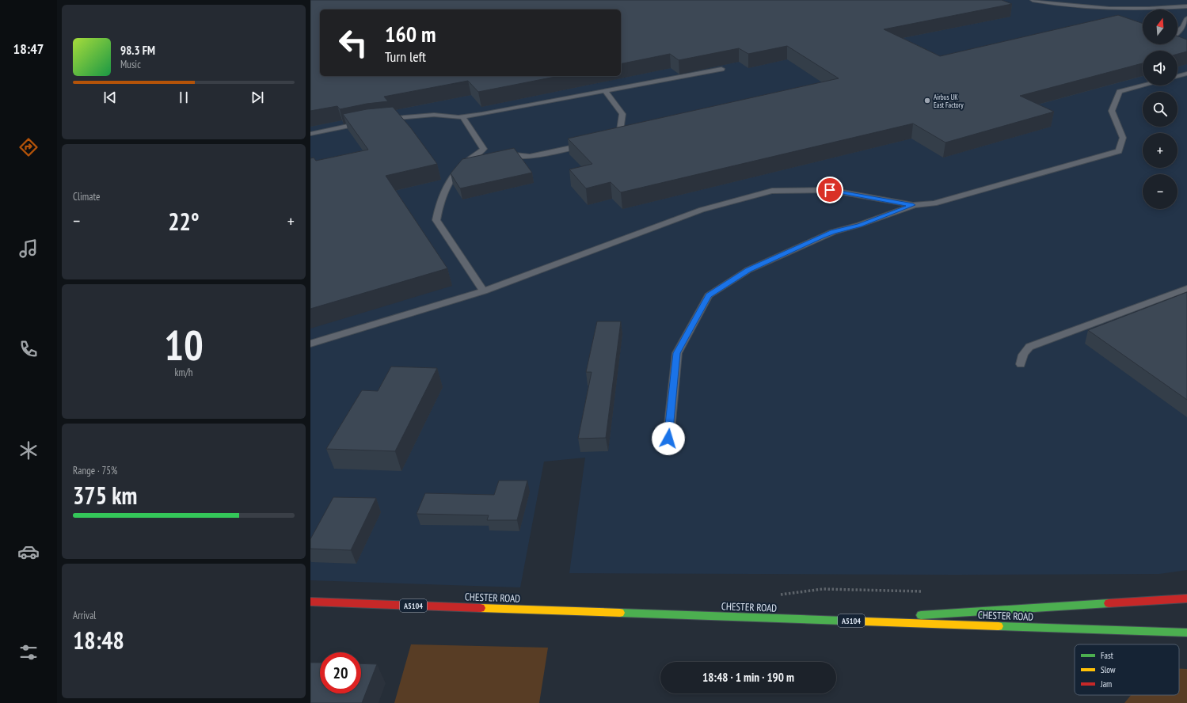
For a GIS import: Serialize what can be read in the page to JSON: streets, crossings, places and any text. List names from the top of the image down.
{
  "streets": {
    "main road": ["CHESTER ROAD", "A5104"]
  },
  "places": ["Airbus UK East Factory"],
  "legend": ["Fast", "Slow", "Jam"],
  "north": "top",
  "page": {
    "tabs": "18:47",
    "map_buttons": ["+", "−"],
    "turn": ["160 m", "Turn left"],
    "song": ["98.3 FM", "Music"],
    "tile": [
      "Climate",
      ["10", "km/h"],
      ["Range · 75%", "375 km"],
      ["Arrival", "18:48"]
    ],
    "heat": ["−", "22°", "+"],
    "limit": "20",
    "trip": "18:48 · 1 min · 190 m"
  }
}
